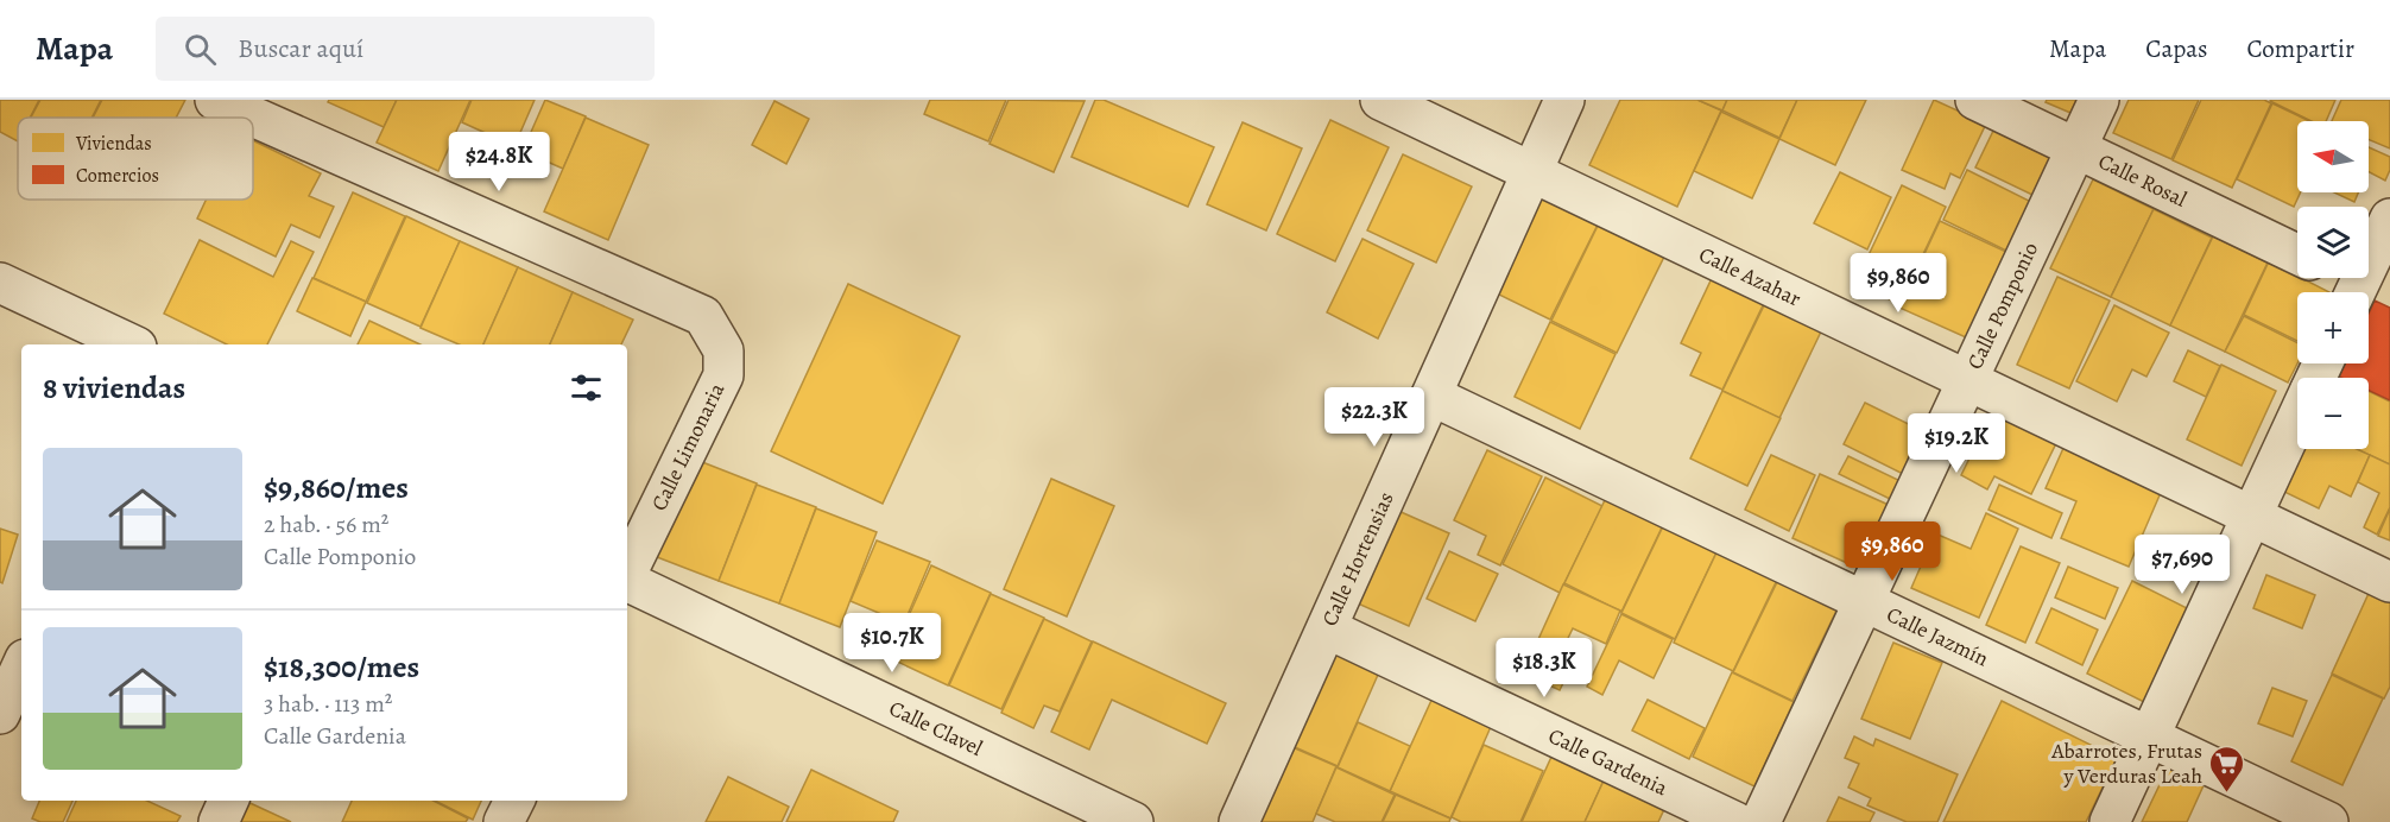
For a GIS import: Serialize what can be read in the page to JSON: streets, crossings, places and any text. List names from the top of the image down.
{
  "streets": {
    "street": [
      "Calle Rosal",
      "Calle Azahar",
      "Calle Pomponio",
      "Calle Limonaria",
      "Calle Hortensias",
      "Calle Jazmín",
      "Calle Clavel",
      "Calle Gardenia"
    ]
  },
  "crossings": [
    ["Calle Rosal", "Calle Pomponio"],
    ["Calle Azahar", "Calle Pomponio"],
    ["Calle Azahar", "Calle Hortensias"],
    ["Calle Pomponio", "Calle Jazmín"],
    ["Calle Hortensias", "Calle Jazmín"],
    ["Calle Hortensias", "Calle Gardenia"]
  ],
  "places": {
    "supermarket": ["Abarrotes, Frutas y Verduras Leah"]
  },
  "legend": ["Viviendas", "Comercios"],
  "north": "left",
  "page": {
    "header": "Mapa",
    "search": "Buscar aquí",
    "nav": ["Mapa", "Capas", "Compartir"],
    "map_buttons": ["+", "−"],
    "price": [
      "$24.8K",
      "$9,860",
      "$22.3K",
      "$19.2K",
      "$9,860",
      "$7,690",
      "$10.7K",
      "$18.3K"
    ],
    "heading": "8 viviendas",
    "list": [
      {
        "name": "$9,860/mes",
        "note": "2 hab. · 56 m² · Calle Pomponio"
      },
      {
        "name": "$18,300/mes",
        "note": "3 hab. · 113 m² · Calle Gardenia"
      }
    ]
  }
}
